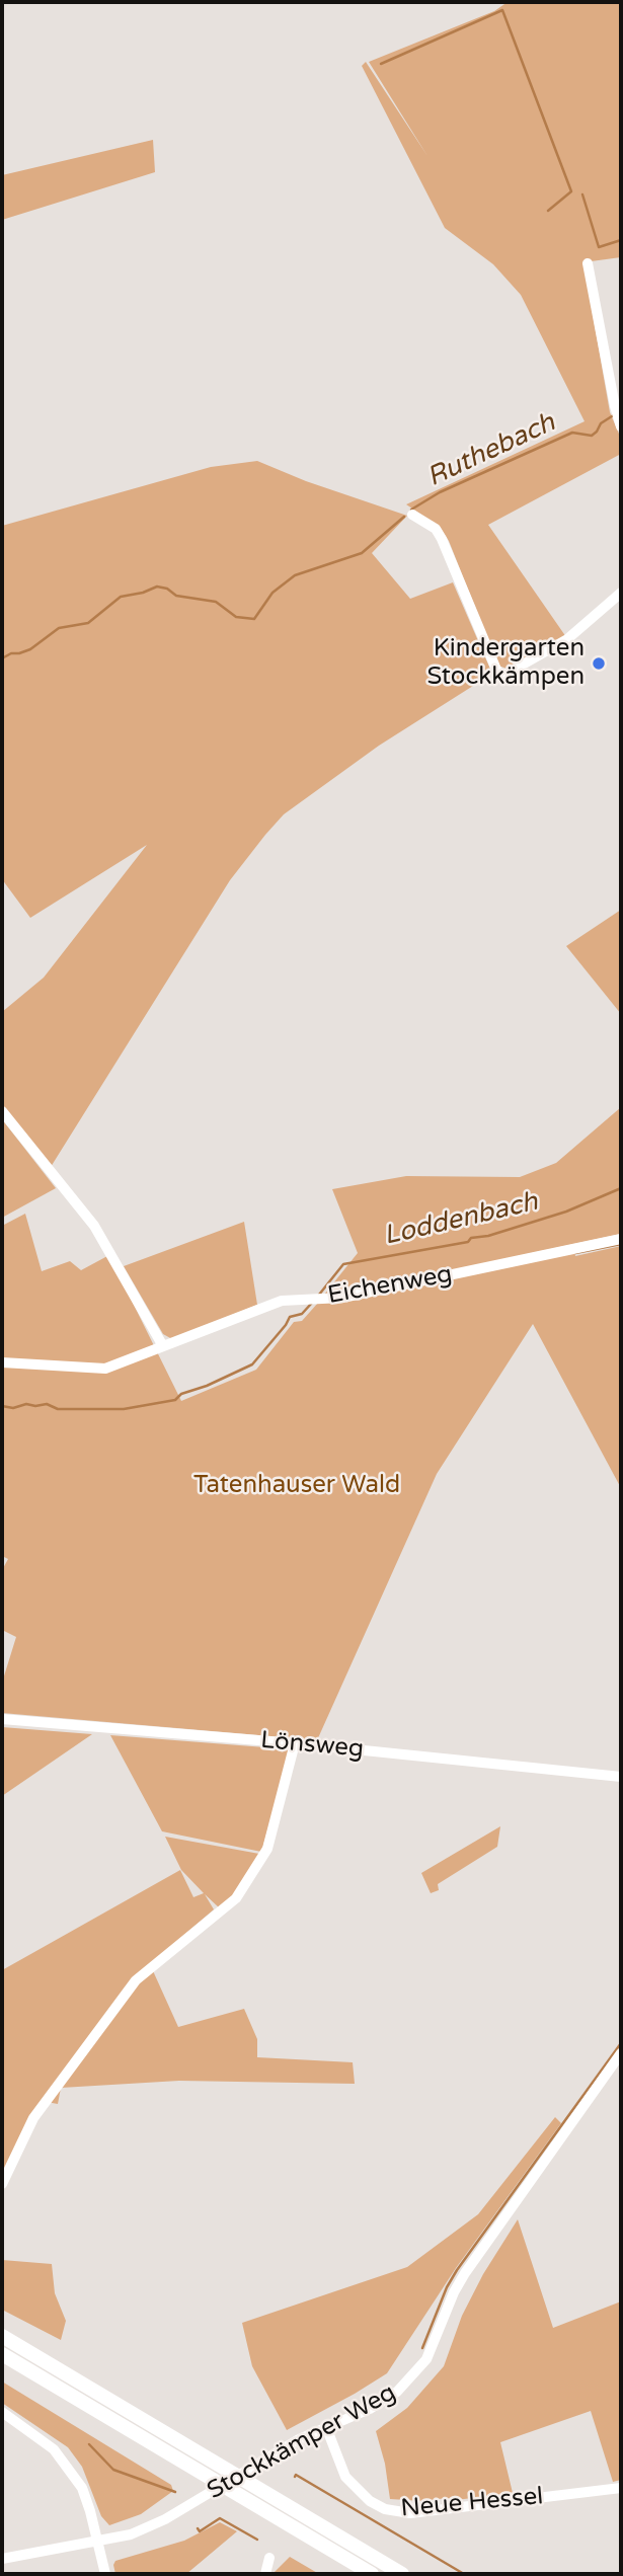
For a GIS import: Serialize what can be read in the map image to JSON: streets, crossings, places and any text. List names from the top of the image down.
{
  "streets": {
    "street": [
      "Eichenweg",
      "Lönsweg",
      "Stockkämper Weg",
      "Neue Hessel"
    ]
  },
  "crossings": [
    ["Stockkämper Weg", "Neue Hessel"]
  ],
  "water": ["Ruthebach", "Loddenbach"],
  "parks": ["Tatenhauser Wald"],
  "places": ["Kindergarten Stockkämpen"]
}
